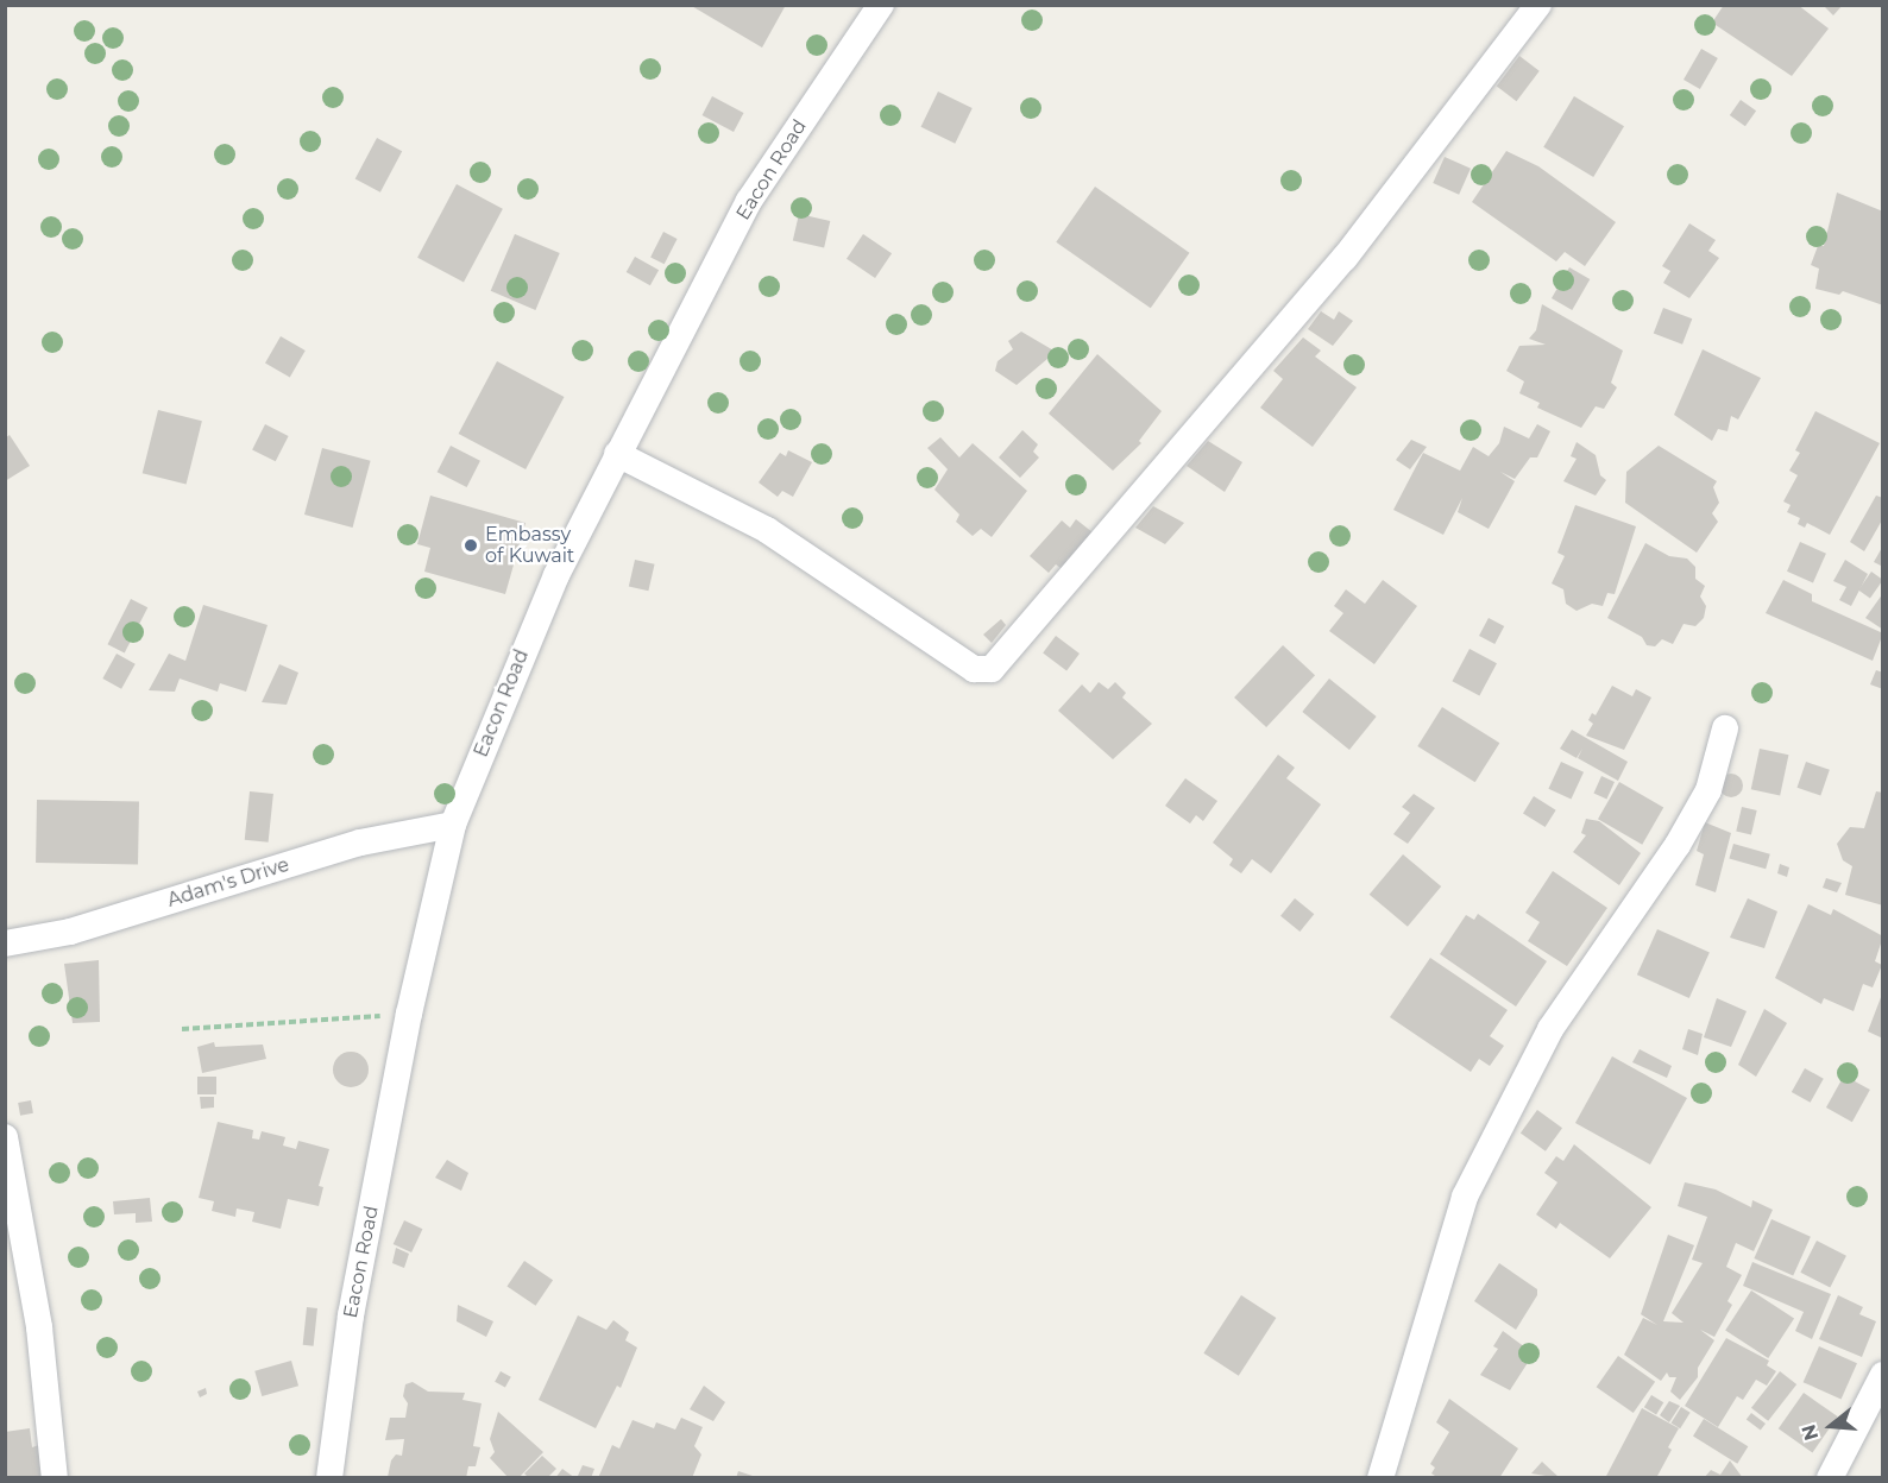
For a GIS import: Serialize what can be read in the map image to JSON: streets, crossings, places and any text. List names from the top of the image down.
{
  "streets": {
    "street": ["Eacon Road", "Adam's Drive"]
  },
  "crossings": [
    ["Eacon Road", "Adam's Drive"]
  ],
  "places": ["Embassy of Kuwait"],
  "north": "left"
}
